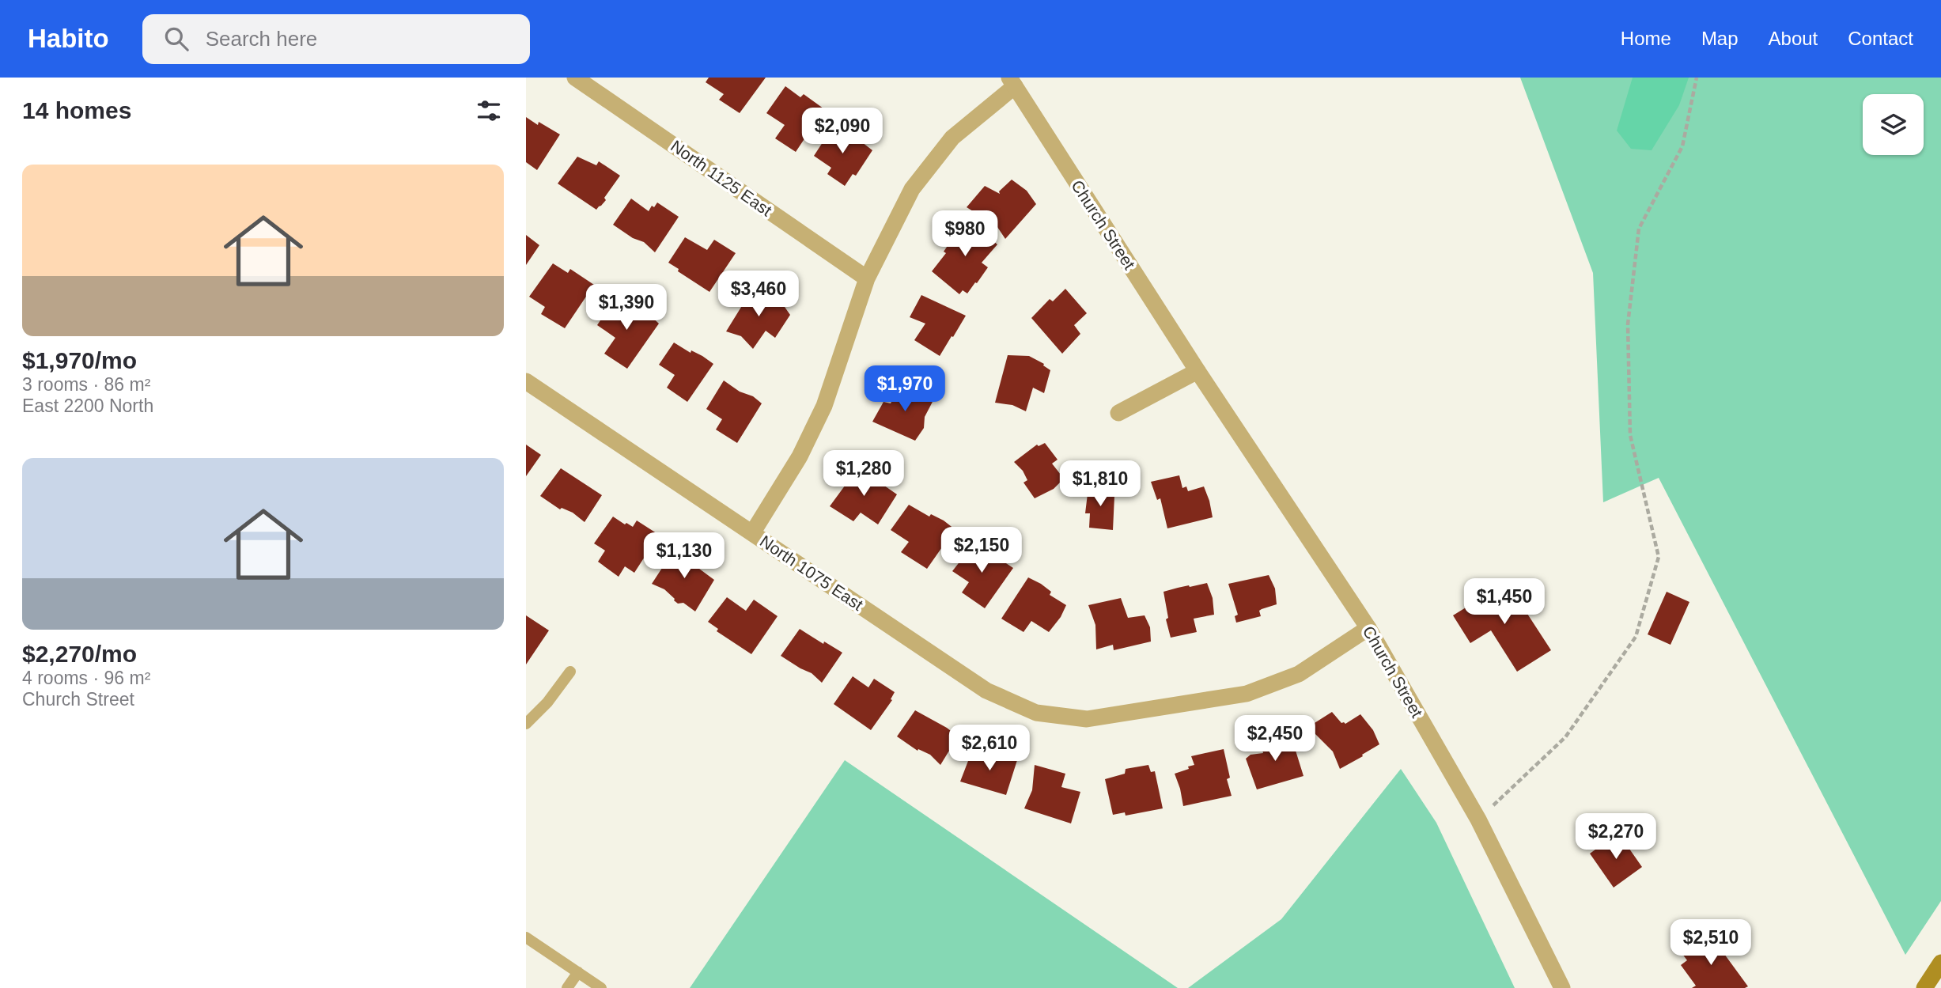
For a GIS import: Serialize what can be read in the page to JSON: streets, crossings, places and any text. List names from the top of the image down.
{
  "streets": {
    "street": ["North 1125 East", "Church Street", "North 1075 East"]
  },
  "crossings": [
    ["Church Street", "North 1075 East"]
  ],
  "page": {
    "header": "Habito",
    "search": "Search here",
    "nav": [
      "Home",
      "Map",
      "About",
      "Contact"
    ],
    "heading": "14 homes",
    "price": [
      "$2,090",
      "$980",
      "$3,460",
      "$1,390",
      "$1,970",
      "$1,280",
      "$1,810",
      "$2,150",
      "$1,130",
      "$1,450",
      "$2,450",
      "$2,610",
      "$2,270",
      "$2,510"
    ],
    "list": [
      {
        "name": "$1,970/mo",
        "note": "3 rooms · 86 m² · East 2200 North"
      },
      {
        "name": "$2,270/mo",
        "note": "4 rooms · 96 m² · Church Street"
      }
    ]
  }
}
